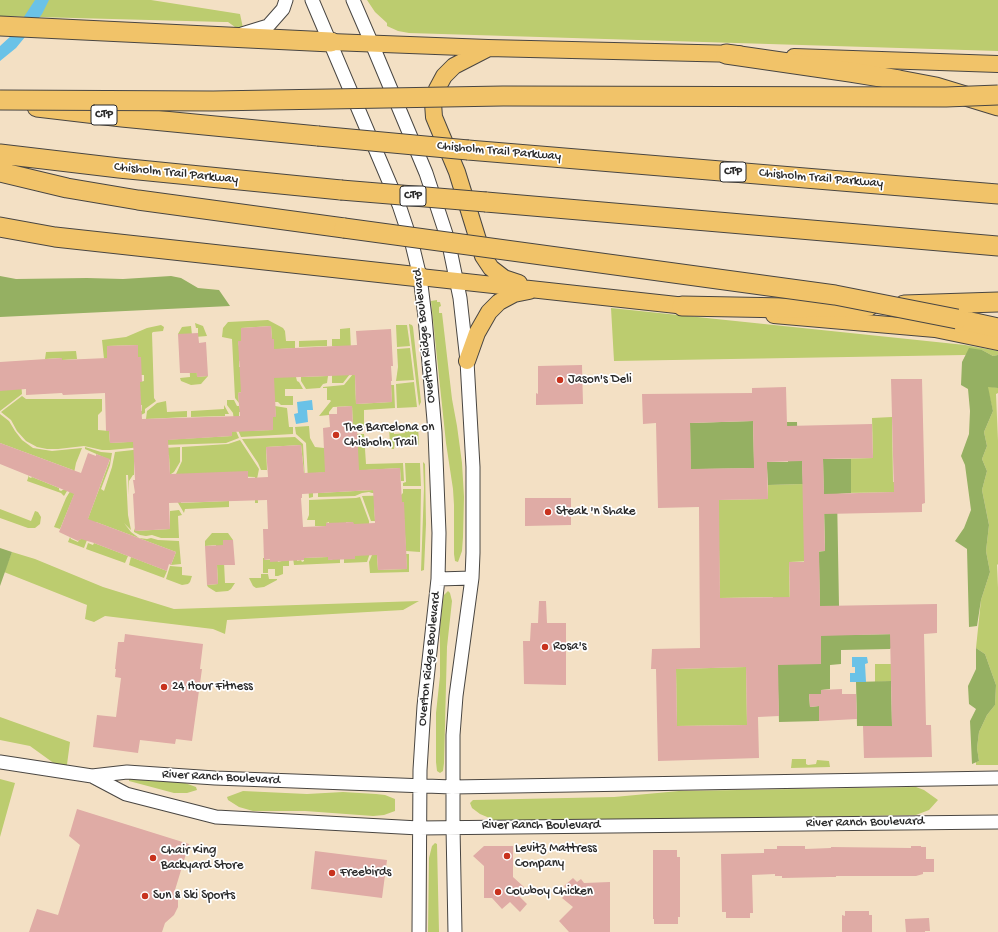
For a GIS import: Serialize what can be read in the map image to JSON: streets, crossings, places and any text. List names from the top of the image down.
{
  "streets": {
    "highway": ["CTP", "Chisholm Trail Parkway"],
    "street": ["Overton Ridge Boulevard", "River Ranch Boulevard"]
  },
  "crossings": [
    ["Overton Ridge Boulevard", "River Ranch Boulevard"]
  ],
  "places": [
    "Jason's Deli",
    "The Barcelona on Chisholm Trail",
    "Steak 'n Shake",
    "Rosa's",
    "24 Hour Fitness",
    "Levitz Mattress Company",
    "Chair King Backyard Store",
    "Freebirds",
    "Cowboy Chicken",
    "Sun & Ski Sports"
  ]
}
